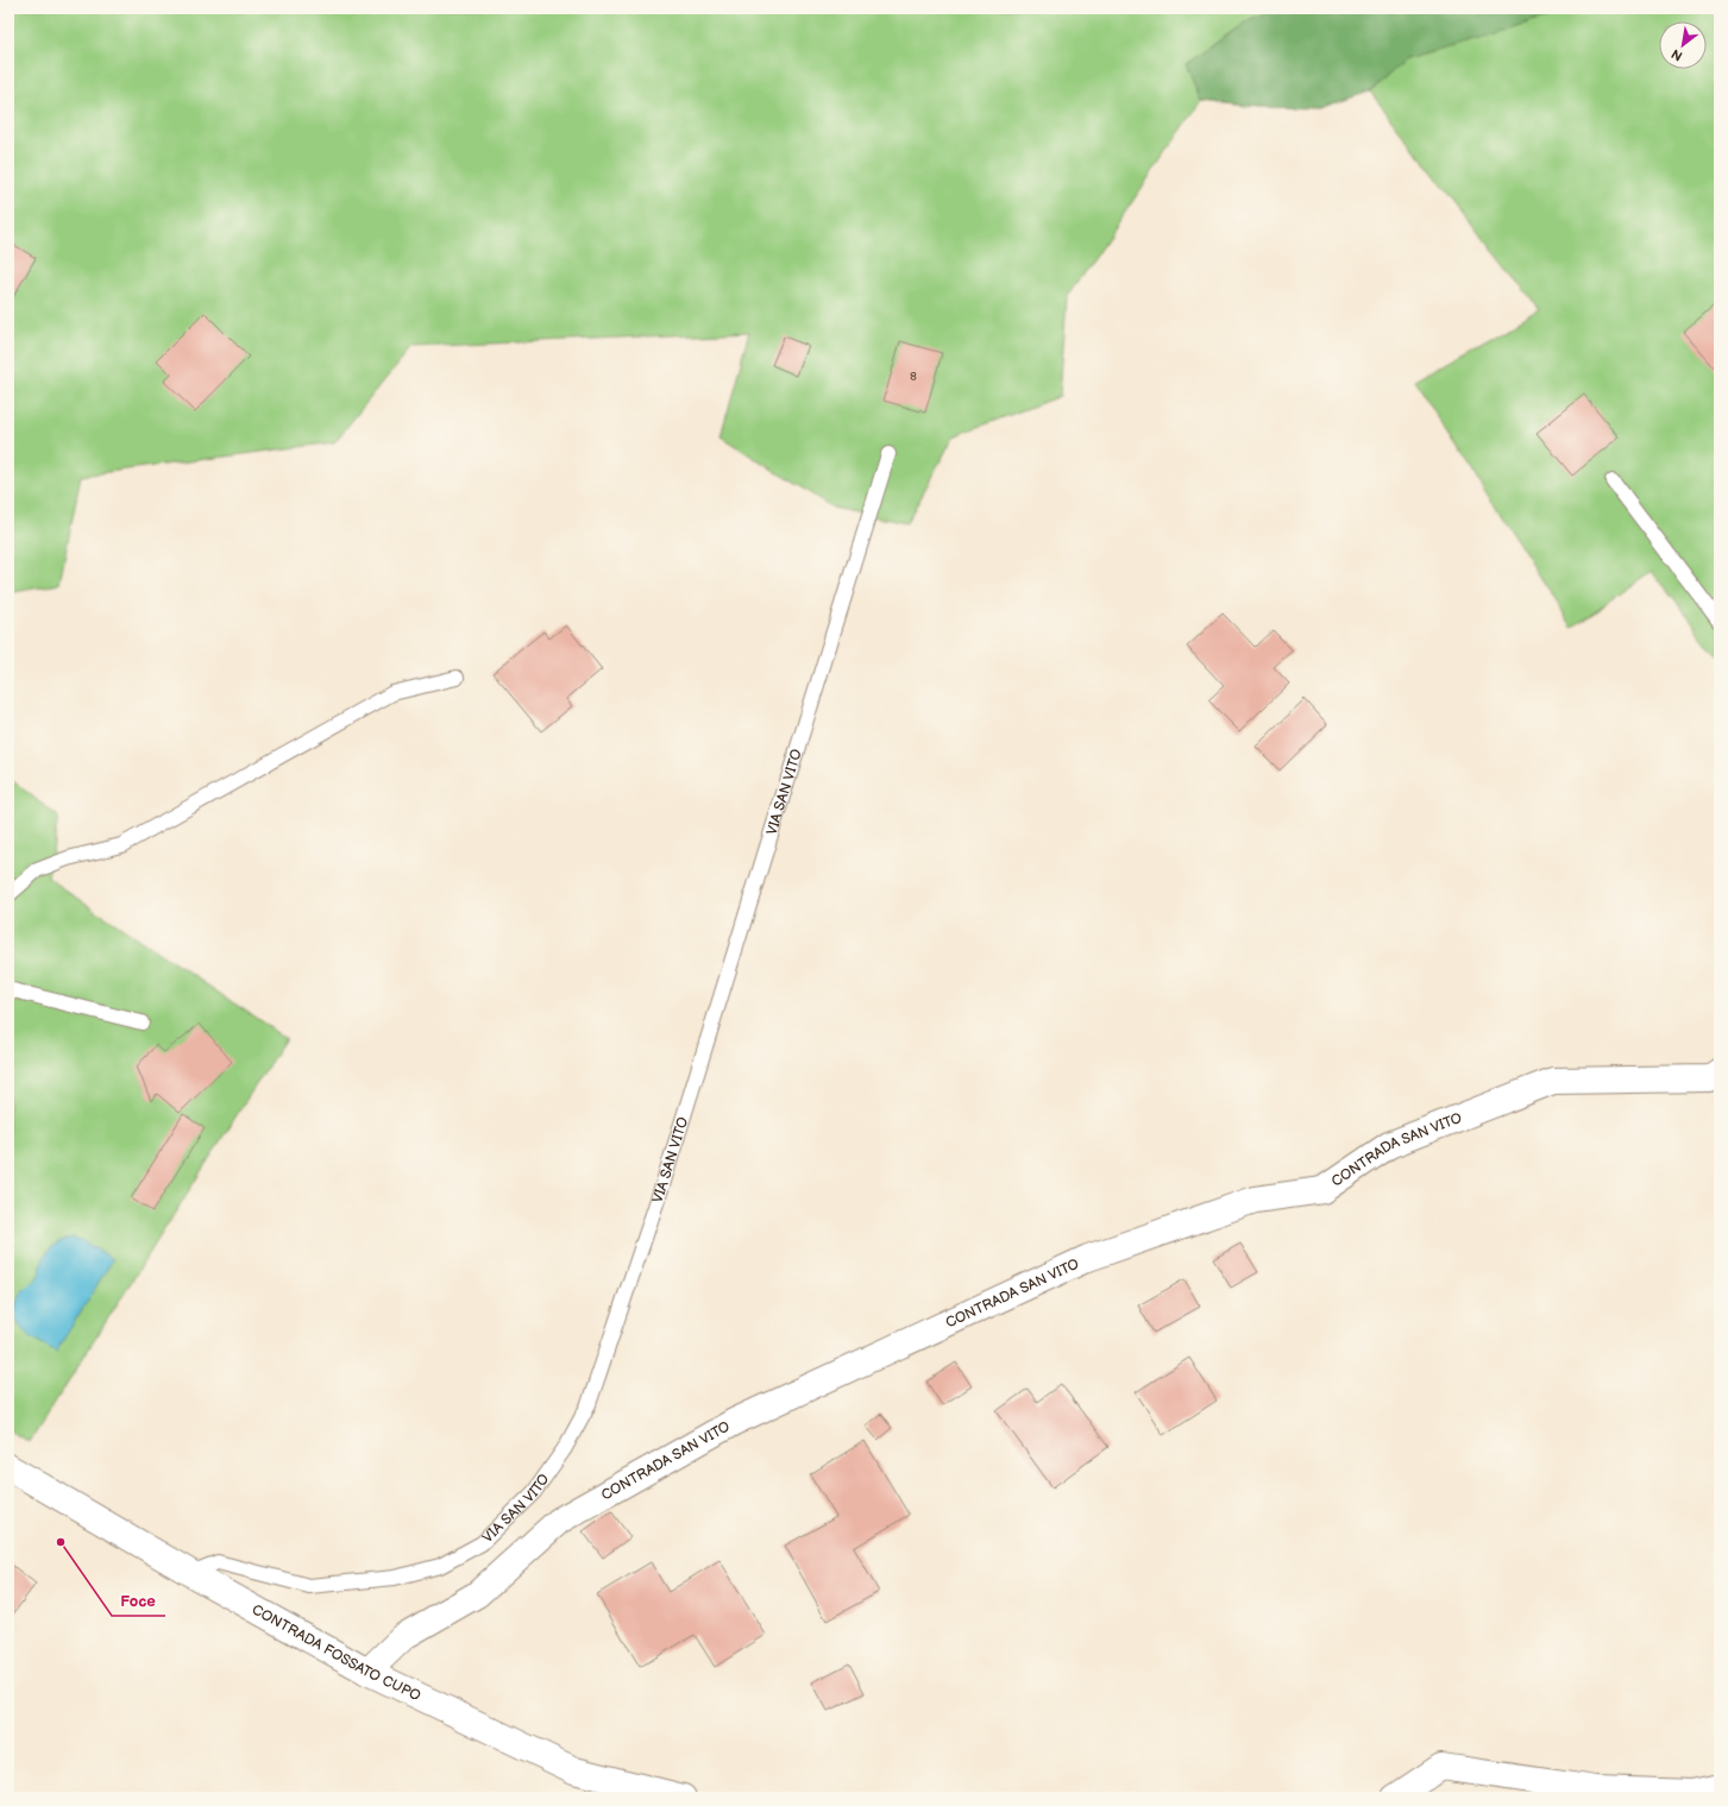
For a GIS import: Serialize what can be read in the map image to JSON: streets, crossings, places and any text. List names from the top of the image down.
{
  "streets": {
    "street": ["CONTRADA SAN VITO", "CONTRADA FOSSATO CUPO"],
    "lane": ["VIA SAN VITO"]
  },
  "crossings": [
    ["VIA SAN VITO", "CONTRADA FOSSATO CUPO"],
    ["CONTRADA SAN VITO", "CONTRADA FOSSATO CUPO"]
  ],
  "places": ["Foce"],
  "house_numbers": ["8"],
  "north": "bottom left"
}
